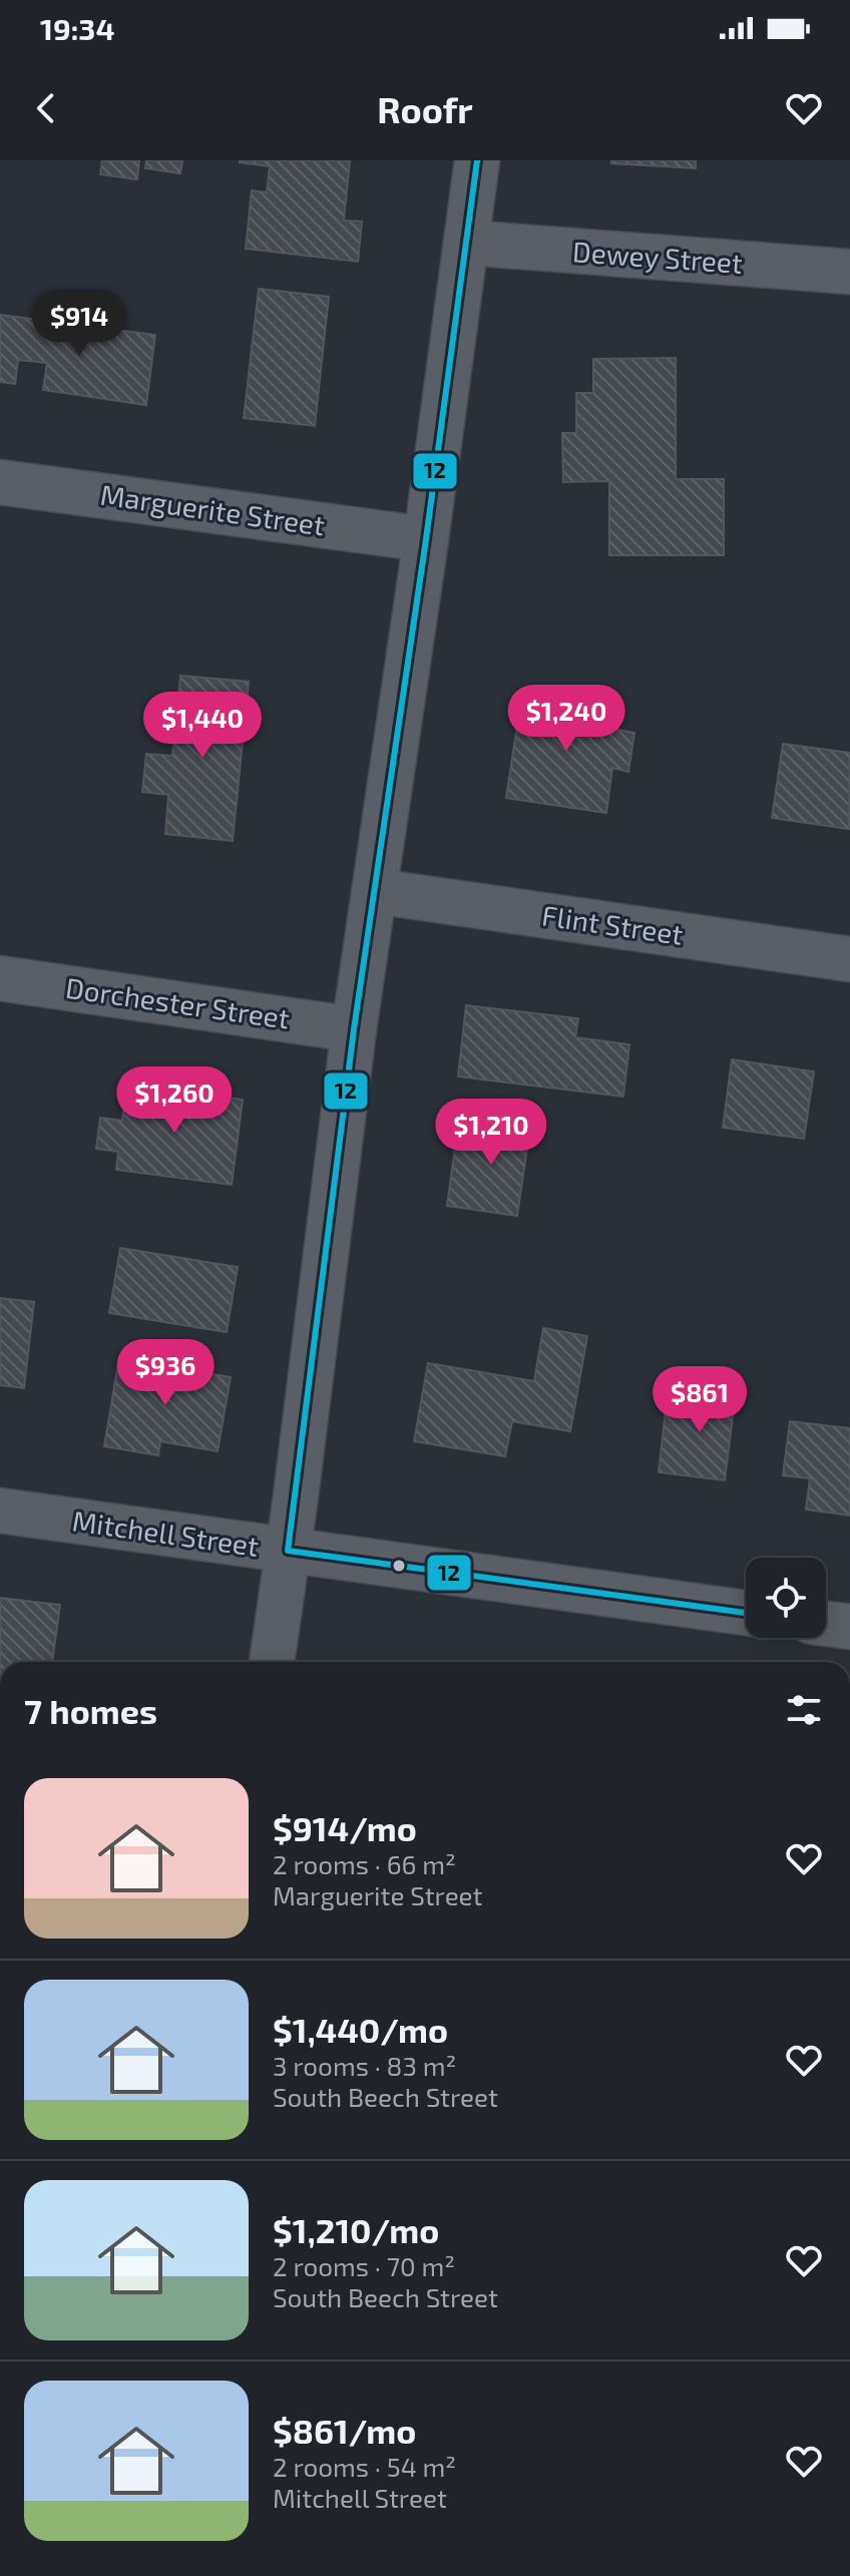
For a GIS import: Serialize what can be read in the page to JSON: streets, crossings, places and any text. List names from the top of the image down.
{
  "streets": {
    "street": [
      "Dewey Street",
      "Marguerite Street",
      "Flint Street",
      "Dorchester Street",
      "Mitchell Street"
    ]
  },
  "lines": ["transit line 12"],
  "page": {
    "status": "19:34",
    "header": "Roofr",
    "price": [
      "$914",
      "$1,240",
      "$1,440",
      "$1,260",
      "$1,210",
      "$936",
      "$861"
    ],
    "heading": "7 homes",
    "list": [
      {
        "name": "$914/mo",
        "note": "2 rooms · 66 m² · Marguerite Street"
      },
      {
        "name": "$1,440/mo",
        "note": "3 rooms · 83 m² · South Beech Street"
      },
      {
        "name": "$1,210/mo",
        "note": "2 rooms · 70 m² · South Beech Street"
      },
      {
        "name": "$861/mo",
        "note": "2 rooms · 54 m² · Mitchell Street"
      }
    ]
  }
}
